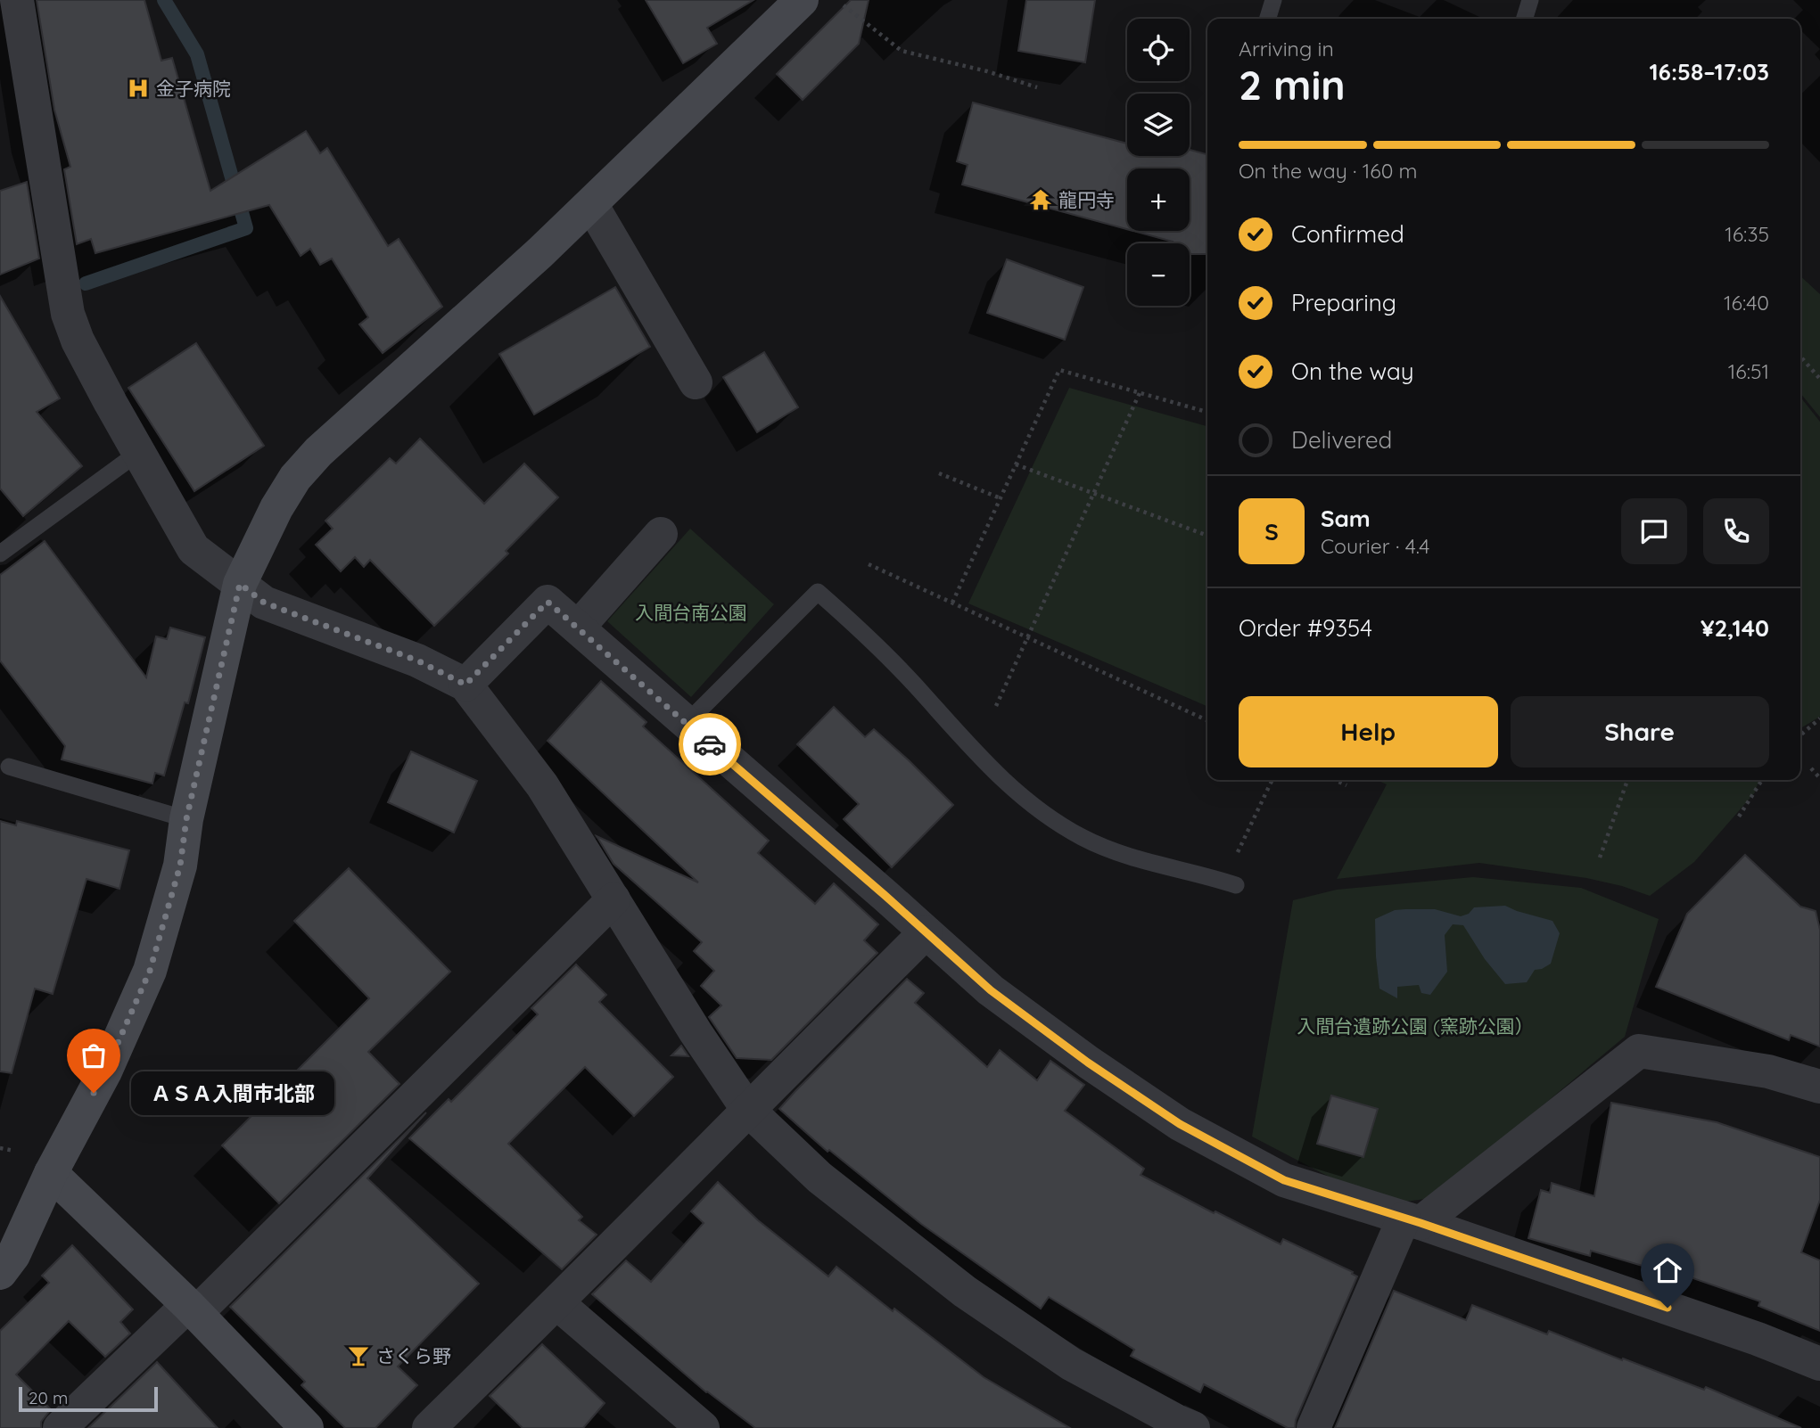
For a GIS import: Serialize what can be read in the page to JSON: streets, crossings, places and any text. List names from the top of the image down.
{
  "parks": ["入間台南公園", "入間台遺跡公園 (窯跡公園）"],
  "places": {
    "hospital": ["金子病院"],
    "temple": ["龍円寺"],
    "other": ["ＡＳＡ入間市北部"],
    "bar": ["さくら野"]
  },
  "scale_bar": "20 m",
  "page": {
    "map_buttons": ["+", "−"],
    "heading": ["2 min", "Arriving in", "16:58–17:03"],
    "panel": [
      "Sam",
      "Courier · 4.4",
      "Order #9354",
      "¥2,140"
    ],
    "bar": "On the way · 160 m",
    "list": [
      ["Confirmed", "16:35"],
      ["Preparing", "16:40"],
      ["On the way", "16:51"],
      "Delivered"
    ],
    "round": "S",
    "buttons": ["Help", "Share"],
    "bubble": "ＡＳＡ入間市北部",
    "scale": "20 m"
  }
}
